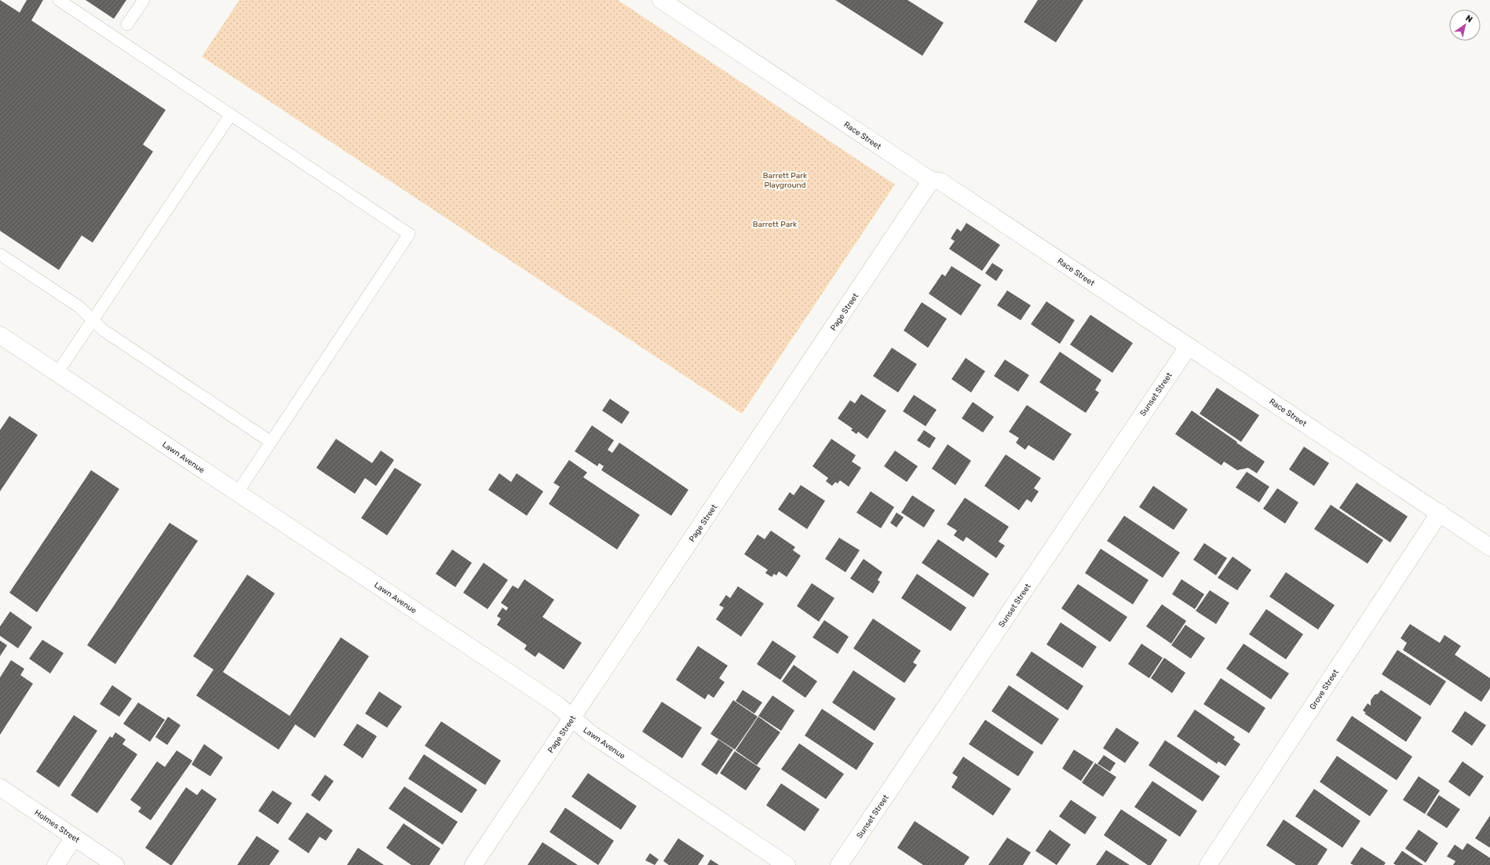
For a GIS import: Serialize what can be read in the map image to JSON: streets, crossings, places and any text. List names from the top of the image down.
{
  "streets": {
    "street": [
      "Race Street",
      "Page Street",
      "Sunset Street",
      "Lawn Avenue",
      "Grove Street",
      "Holmes Street"
    ]
  },
  "crossings": [
    ["Race Street", "Page Street"],
    ["Race Street", "Sunset Street"],
    ["Race Street", "Grove Street"],
    ["Page Street", "Lawn Avenue"]
  ],
  "parks": ["Barrett Park Playground", "Barrett Park"],
  "north": "top right"
}
